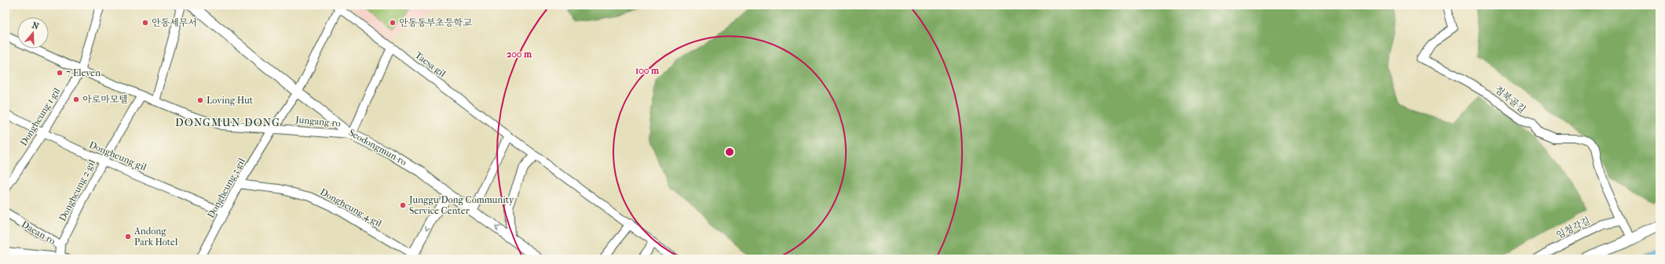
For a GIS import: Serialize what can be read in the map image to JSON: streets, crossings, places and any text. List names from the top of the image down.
{
  "streets": {
    "street": [
      "Taesa-gil",
      "점북골길",
      "Dongheung 1-gil",
      "Jungang-ro",
      "Seodongmun-ro",
      "Dongheung-gil",
      "Dongheung 3-gil",
      "Dongheung 2-gil",
      "Dongheung 4-gil",
      "임청각길",
      "Daean-ro"
    ]
  },
  "crossings": [
    ["Taesa-gil", "Seodongmun-ro"],
    ["Taesa-gil", "Dongheung 3-gil"],
    ["점북골길", "임청각길"],
    ["Dongheung 1-gil", "Jungang-ro"],
    ["Dongheung 1-gil", "Dongheung-gil"],
    ["Jungang-ro", "Seodongmun-ro"],
    ["Jungang-ro", "Dongheung 3-gil"],
    ["Jungang-ro", "Dongheung 2-gil"],
    ["Seodongmun-ro", "Dongheung 3-gil"],
    ["Dongheung-gil", "Dongheung 3-gil"],
    ["Dongheung-gil", "Dongheung 2-gil"],
    ["Dongheung 3-gil", "Dongheung 4-gil"],
    ["Dongheung 2-gil", "Daean-ro"]
  ],
  "districts": ["DONGMUN-DONG"],
  "places": [
    "안동세무서",
    "안동동부초등학교",
    "7-Eleven",
    "아로마모텔",
    "Loving Hut",
    "Junggu Dong Community Service Center",
    "Andong Park Hotel"
  ],
  "north": "top",
  "rings": ["200 m", "100 m"]
}
